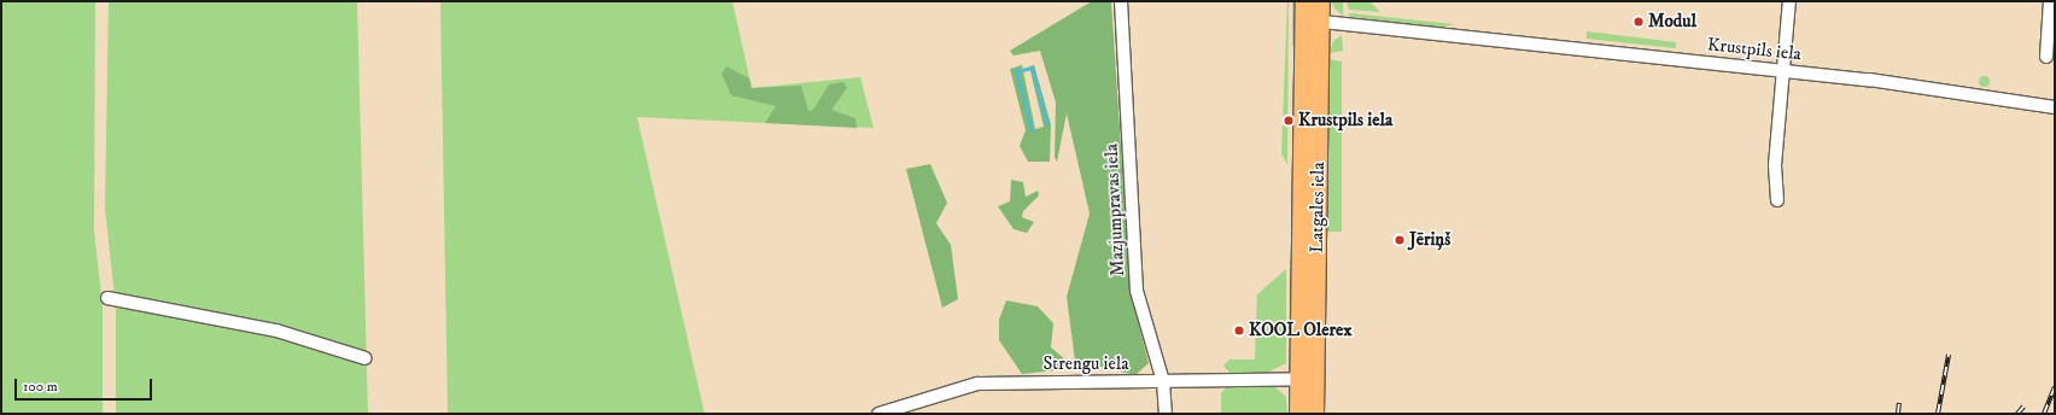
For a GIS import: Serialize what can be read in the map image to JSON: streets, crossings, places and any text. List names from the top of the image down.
{
  "streets": {
    "highway": ["Latgales iela"],
    "street": ["Krustpils iela", "Mazjumpravas iela", "Strengu iela"]
  },
  "crossings": [
    ["Krustpils iela", "Latgales iela"],
    ["Latgales iela", "Strengu iela"],
    ["Mazjumpravas iela", "Strengu iela"]
  ],
  "places": [
    "Modul",
    "Krustpils iela",
    "Jēriņš",
    "KOOL Olerex"
  ],
  "scale_bar": "100 m"
}
